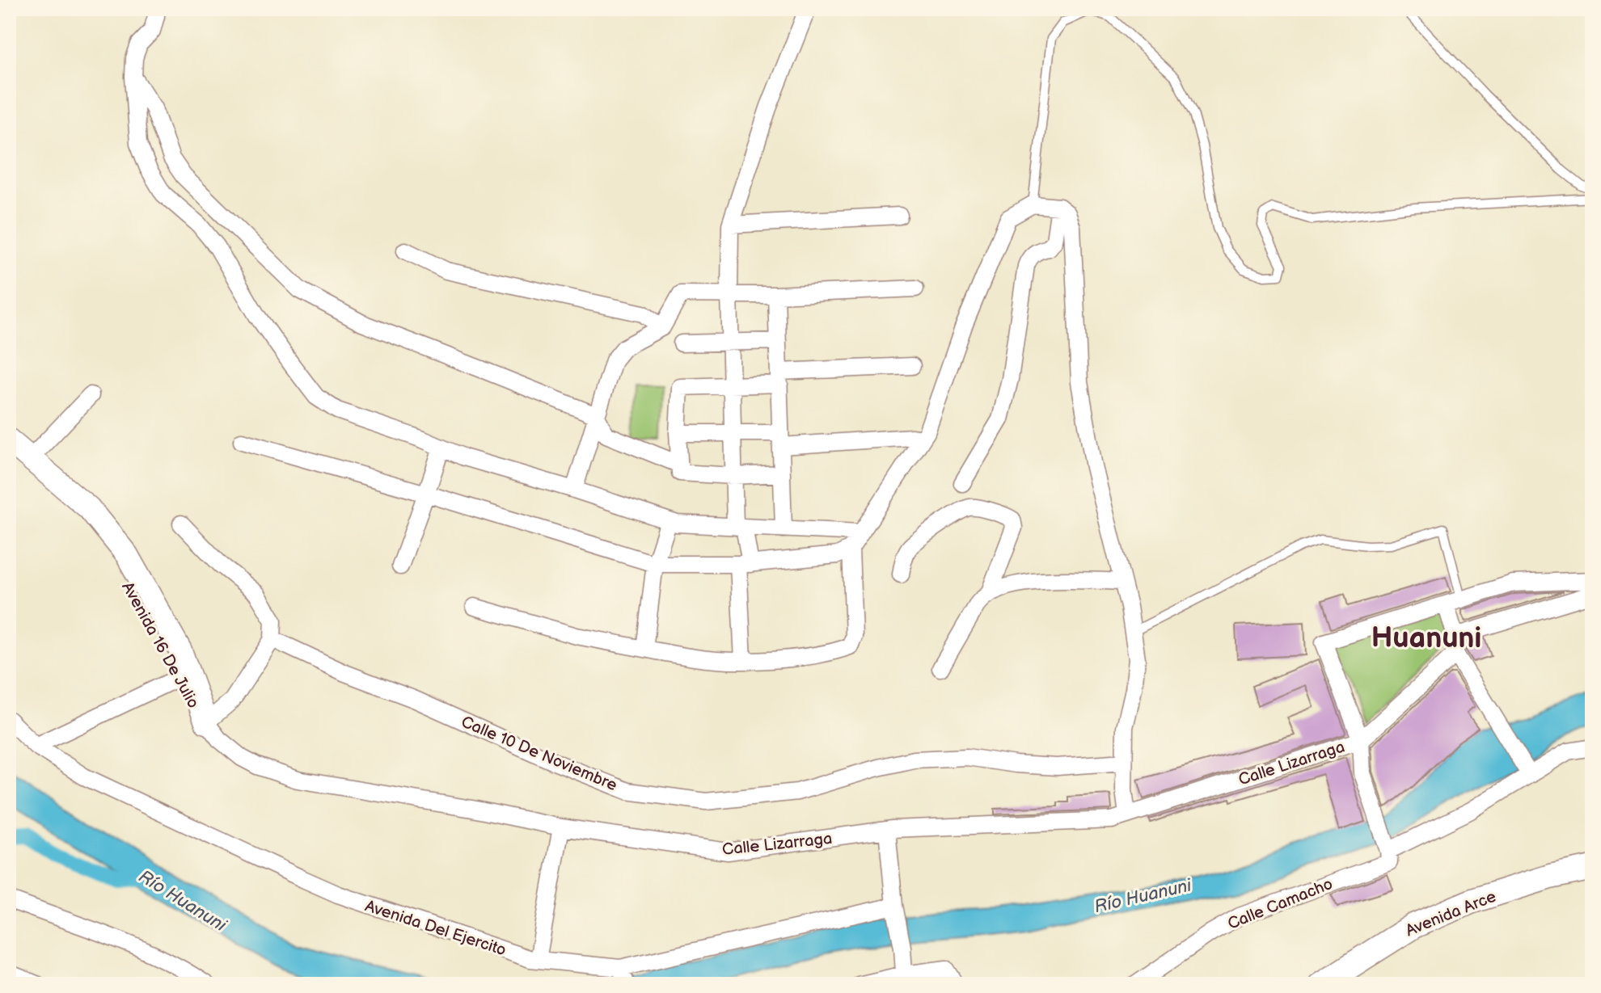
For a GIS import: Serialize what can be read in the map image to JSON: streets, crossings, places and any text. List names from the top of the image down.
{
  "streets": {
    "main road": ["Avenida Arce"],
    "street": [
      "Avenida 16 De Julio",
      "Calle 10 De Noviembre",
      "Calle Lizarraga",
      "Calle Camacho",
      "Avenida Del Ejercito"
    ]
  },
  "crossings": [
    ["Avenida 16 De Julio", "Calle Lizarraga"]
  ],
  "districts": ["Huanuni"],
  "water": ["Río Huanuni"]
}
